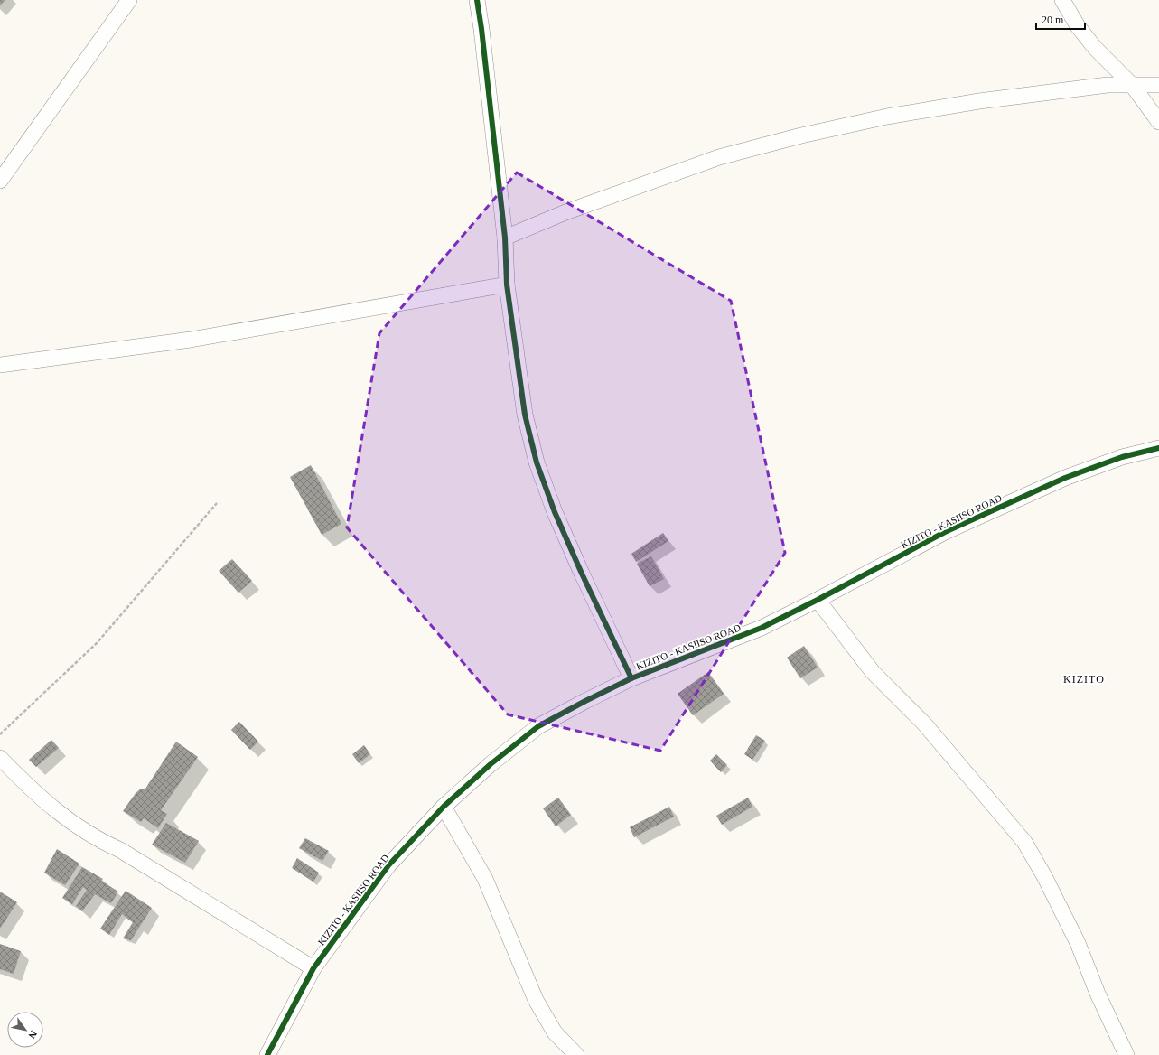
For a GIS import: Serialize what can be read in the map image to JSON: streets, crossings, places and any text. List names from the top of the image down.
{
  "streets": {
    "street": ["KIZITO - KASIISO ROAD"]
  },
  "districts": ["KIZITO"],
  "scale_bar": "20 m",
  "north": "bottom right"
}
